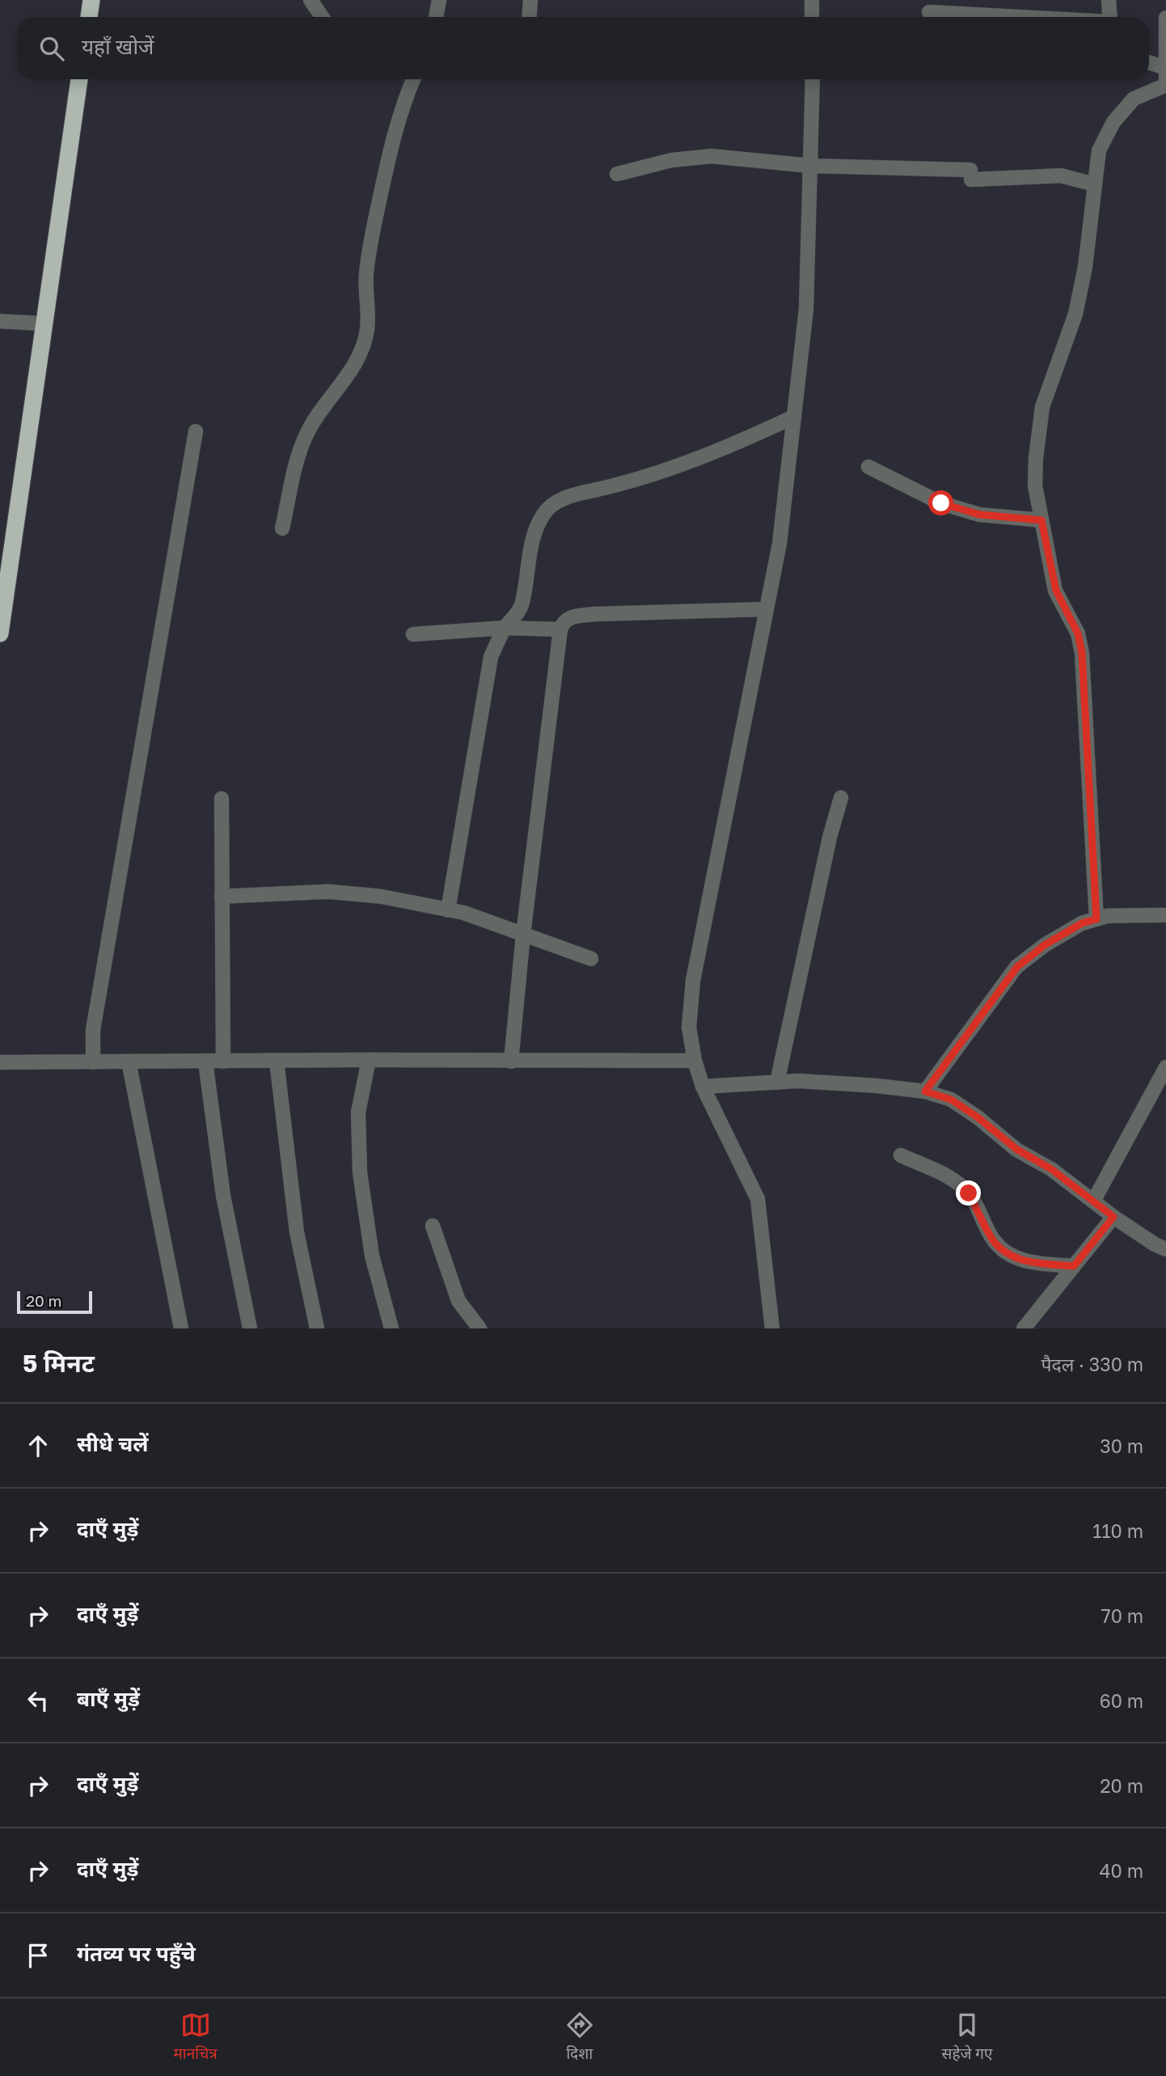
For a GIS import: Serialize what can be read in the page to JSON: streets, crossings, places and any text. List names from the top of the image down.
{
  "scale_bar": "20 m",
  "page": {
    "search": "यहाँ खोजें",
    "scale": "20 m",
    "heading": ["5 मिनट", "पैदल · 330 m"],
    "list": [
      ["सीधे चलें", "30 m"],
      ["दाएँ मुड़ें", "110 m"],
      ["दाएँ मुड़ें", "70 m"],
      ["बाएँ मुड़ें", "60 m"],
      ["दाएँ मुड़ें", "20 m"],
      ["दाएँ मुड़ें", "40 m"],
      "गंतव्य पर पहुँचे"
    ],
    "nav": ["मानचित्र", "दिशा", "सहेजे गए"]
  }
}
